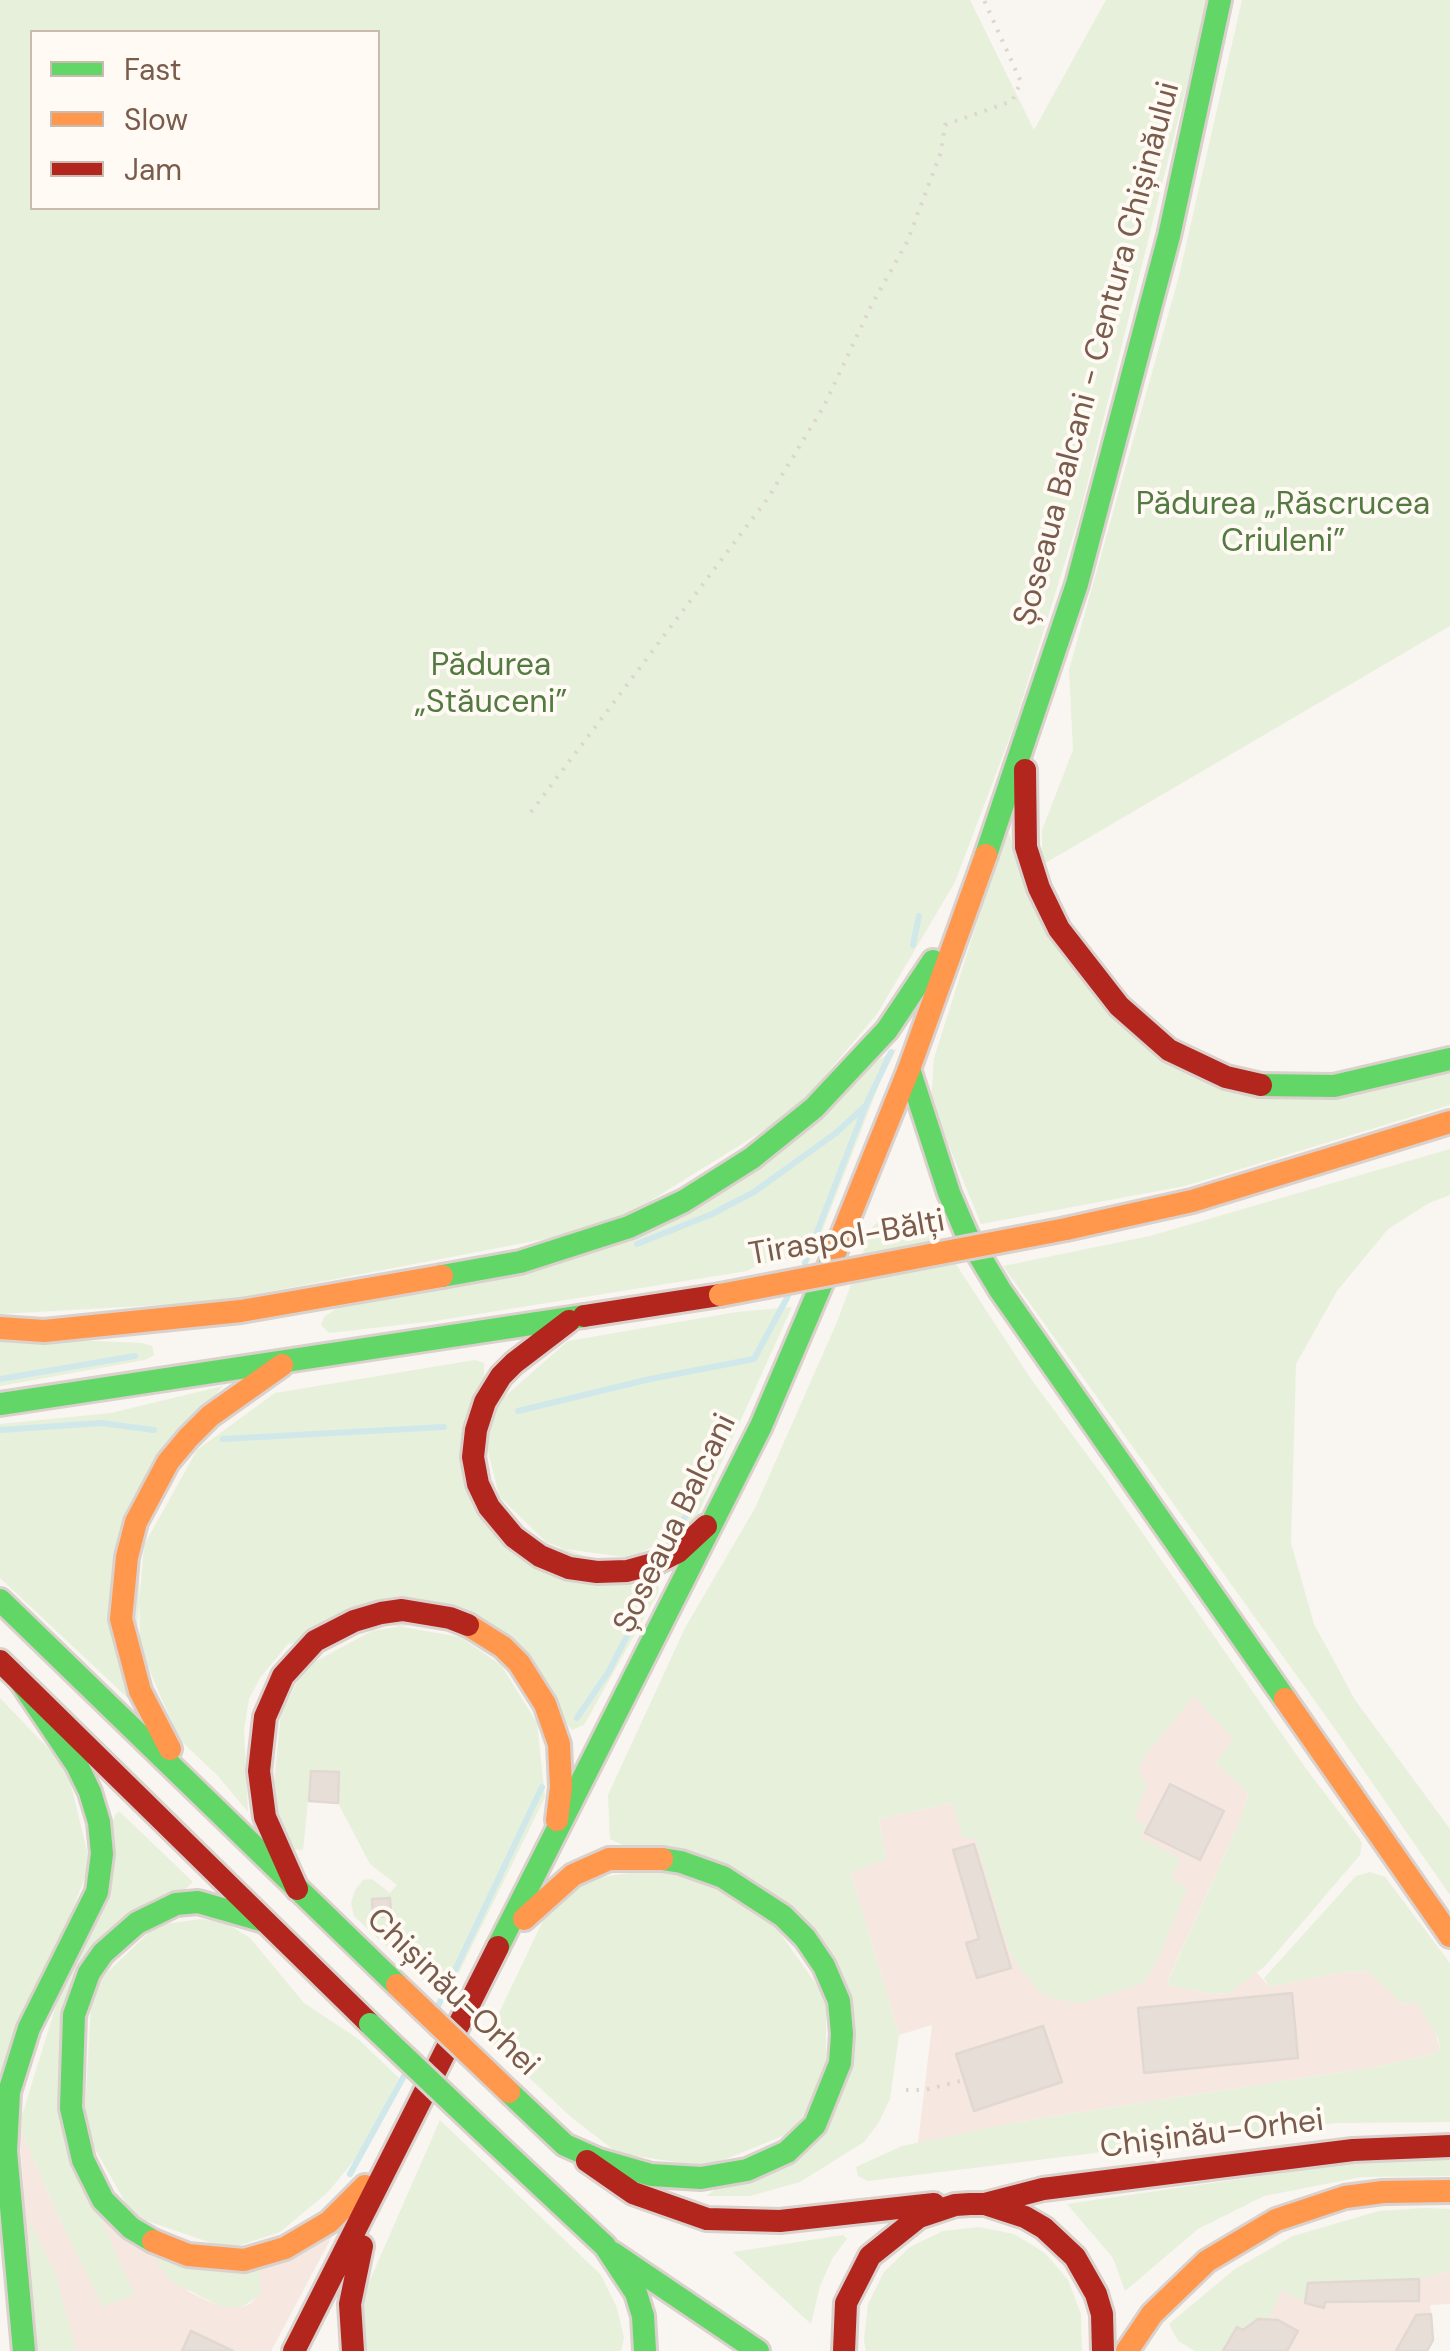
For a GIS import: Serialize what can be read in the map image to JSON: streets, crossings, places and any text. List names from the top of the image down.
{
  "streets": {
    "main road": [
      "Șoseaua Balcani - Centura Chișinăului",
      "Tiraspol-Bălți",
      "Șoseaua Balcani",
      "Chișinău-Orhei"
    ]
  },
  "crossings": [
    ["Șoseaua Balcani - Centura Chișinăului", "Șoseaua Balcani"]
  ],
  "parks": ["Pădurea „Răscrucea Criuleni”", "Pădurea „Stăuceni”"],
  "legend": ["Fast", "Slow", "Jam"]
}
